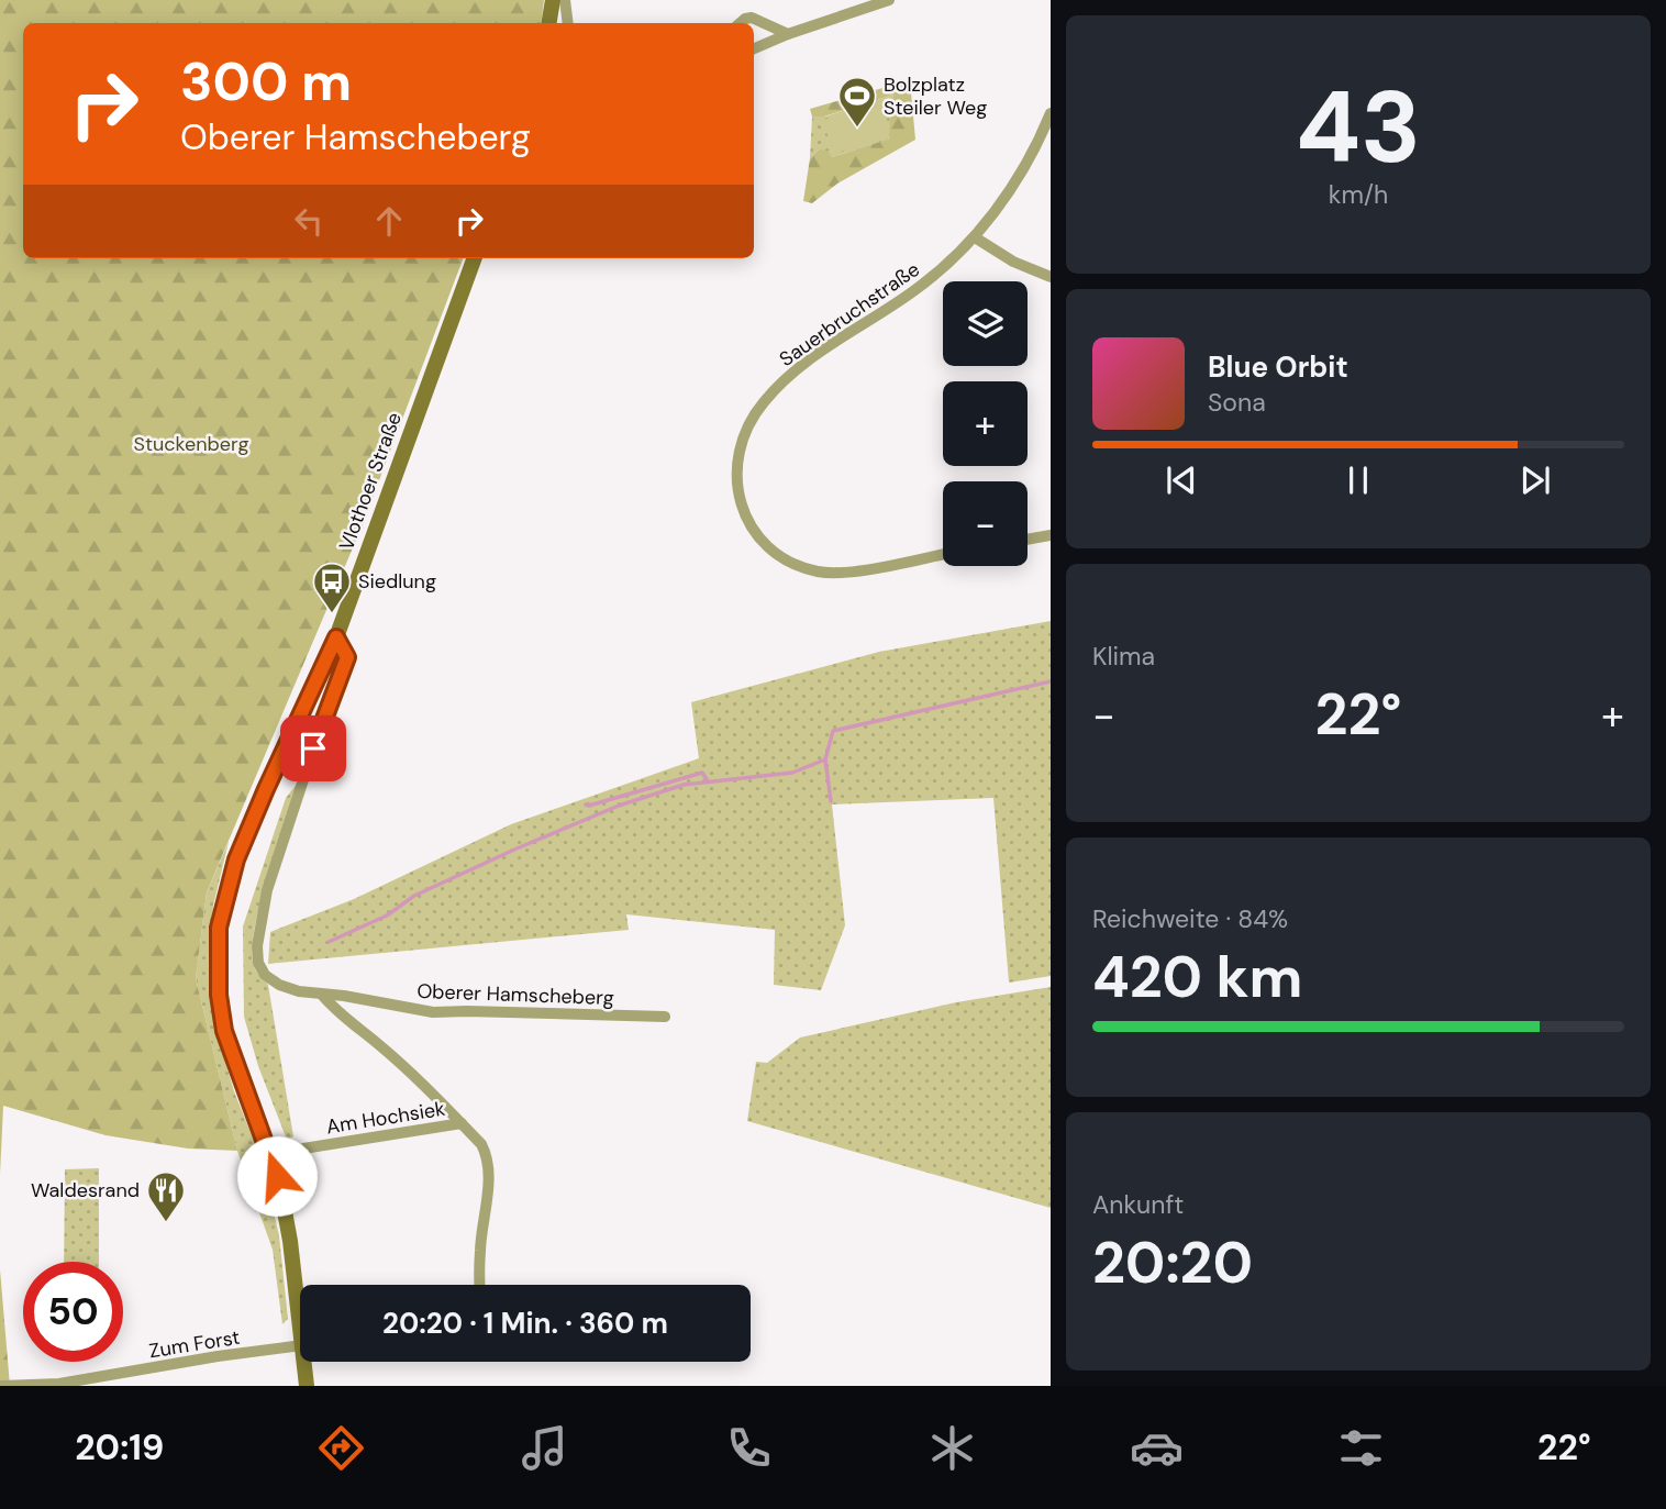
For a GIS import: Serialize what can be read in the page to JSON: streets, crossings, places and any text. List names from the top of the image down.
{
  "streets": {
    "main road": ["Vlothoer Straße"],
    "street": [
      "Sauerbruchstraße",
      "Oberer Hamscheberg",
      "Am Hochsiek",
      "Zum Forst"
    ]
  },
  "crossings": [
    ["Vlothoer Straße", "Oberer Hamscheberg"],
    ["Vlothoer Straße", "Am Hochsiek"],
    ["Oberer Hamscheberg", "Am Hochsiek"]
  ],
  "parks": ["Stuckenberg"],
  "places": {
    "sports": ["Bolzplatz Steiler Weg"],
    "bus stop": ["Siedlung"],
    "restaurant": ["Waldesrand"]
  },
  "page": {
    "tile": [
      ["43", "km/h"],
      "Klima",
      ["Reichweite · 84%", "420 km"],
      ["Ankunft", "20:20"]
    ],
    "turn": ["300 m", "Oberer Hamscheberg"],
    "map_buttons": ["+", "−"],
    "song": ["Blue Orbit", "Sona"],
    "heat": ["−", "22°", "+"],
    "limit": "50",
    "trip": "20:20 · 1 Min. · 360 m",
    "tabs": ["20:19", "22°"]
  }
}
